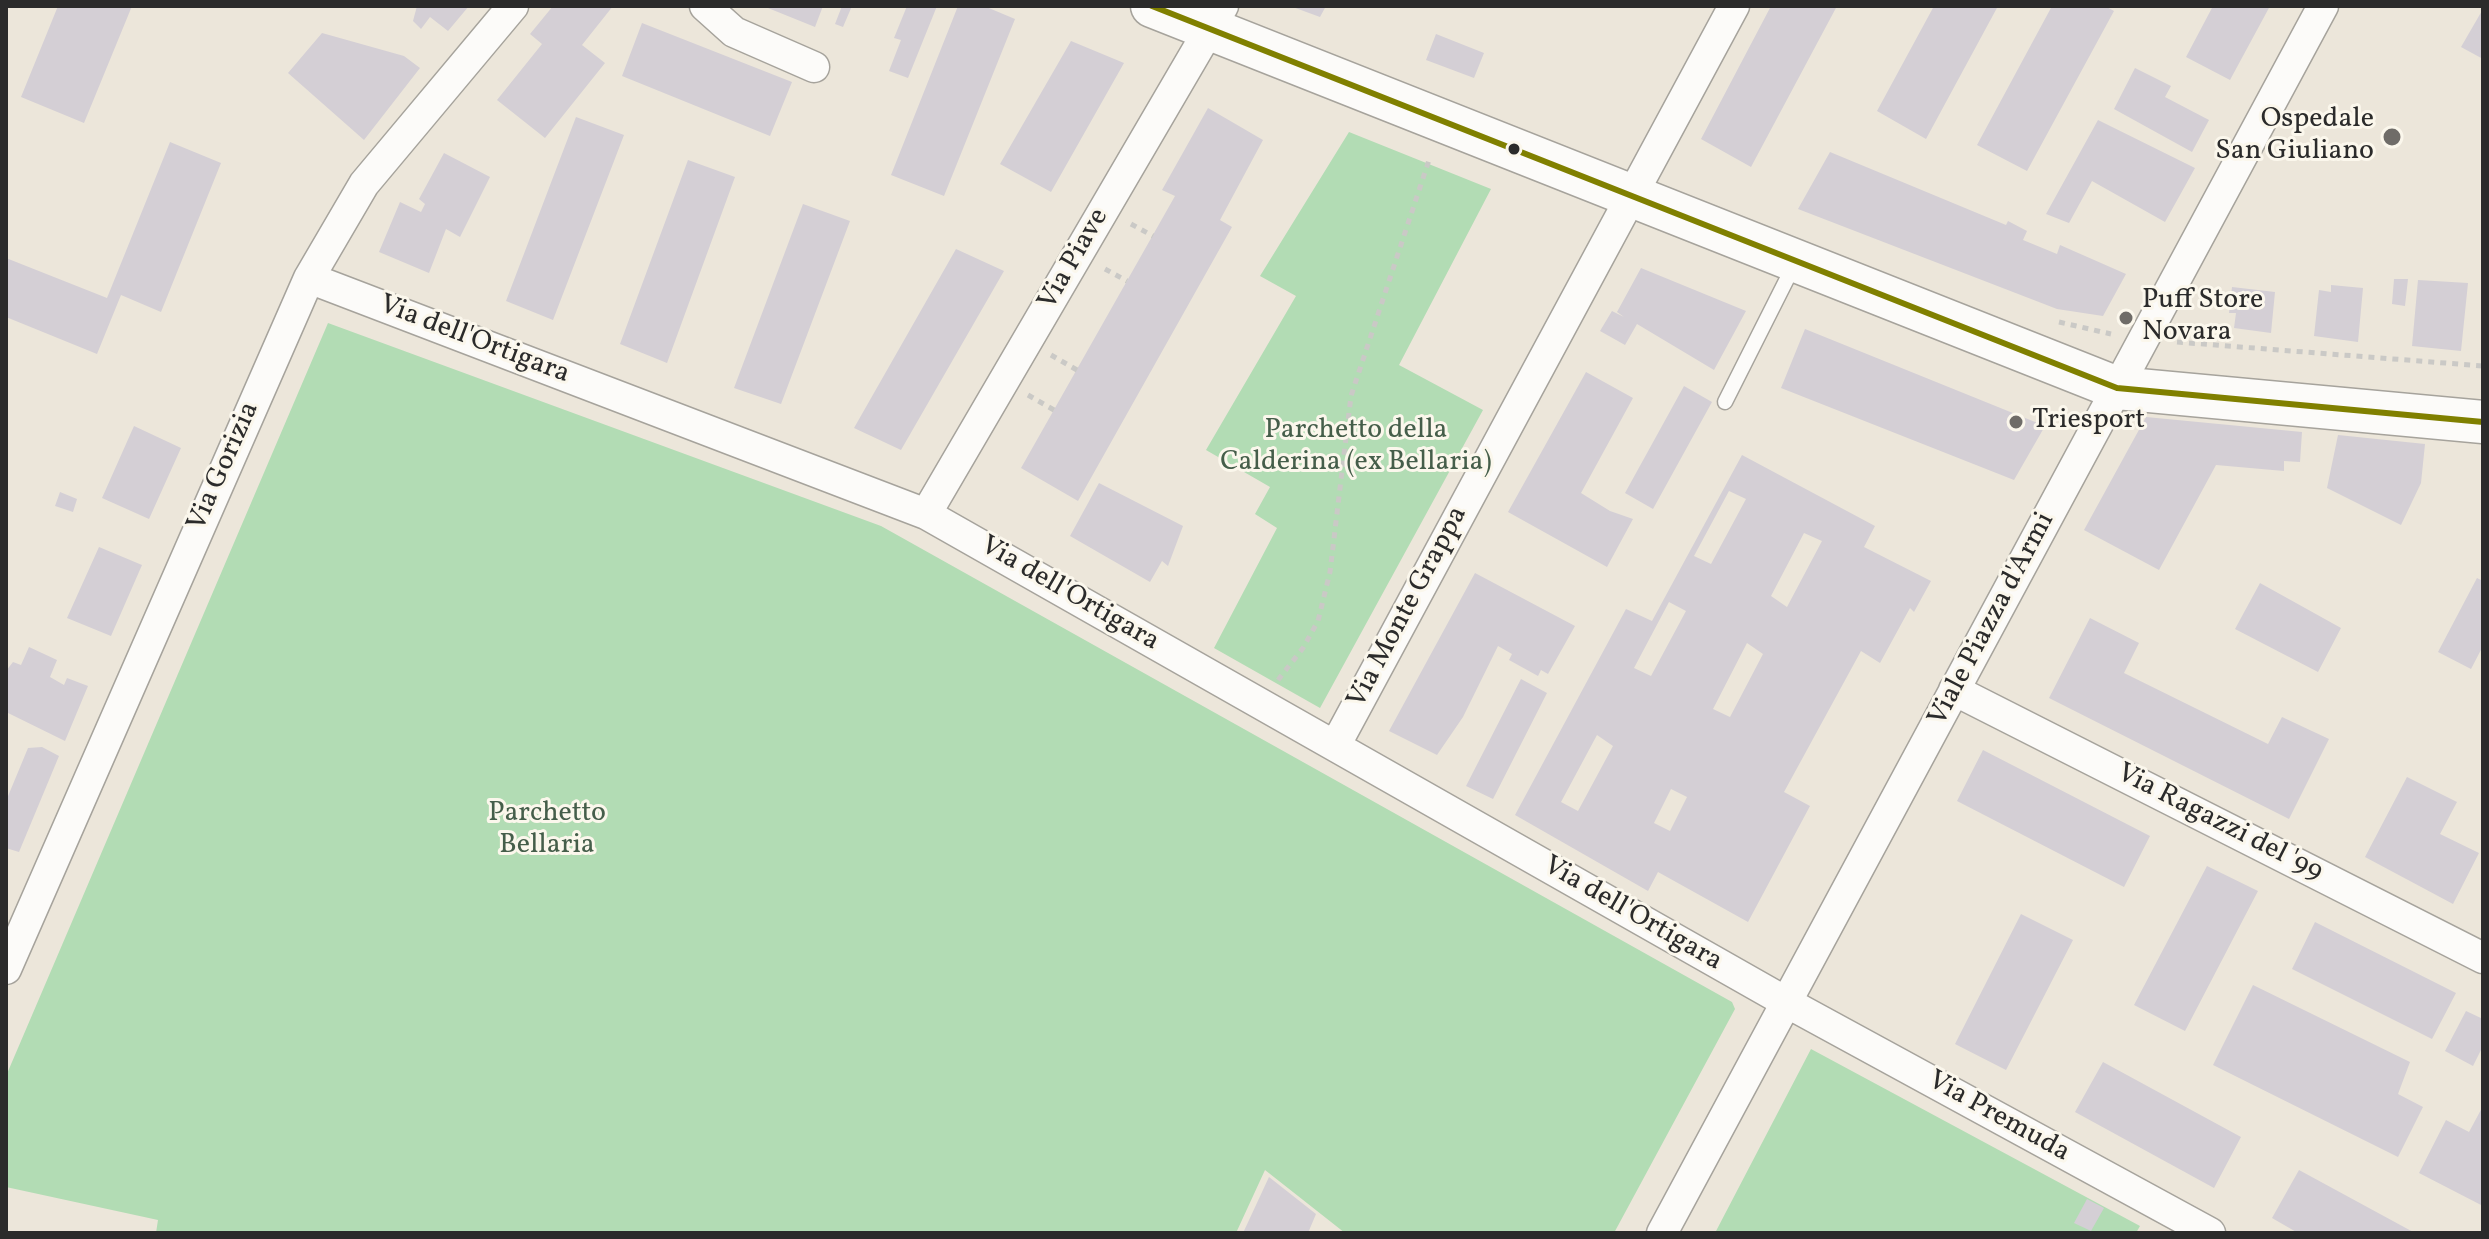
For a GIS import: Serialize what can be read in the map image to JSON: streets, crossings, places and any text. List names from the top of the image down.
{
  "streets": {
    "street": [
      "Via Piave",
      "Via dell'Ortigara",
      "Via Gorizia",
      "Via Monte Grappa",
      "Viale Piazza d'Armi",
      "Via Ragazzi del '99",
      "Via Premuda"
    ]
  },
  "crossings": [
    ["Via Piave", "Via dell'Ortigara"],
    ["Via dell'Ortigara", "Via Gorizia"],
    ["Via dell'Ortigara", "Via Monte Grappa"],
    ["Via dell'Ortigara", "Viale Piazza d'Armi"],
    ["Via dell'Ortigara", "Via Premuda"],
    ["Viale Piazza d'Armi", "Via Ragazzi del '99"],
    ["Viale Piazza d'Armi", "Via Premuda"]
  ],
  "parks": ["Parchetto della Calderina (ex Bellaria)", "Parchetto Bellaria"],
  "places": ["Ospedale San Giuliano", "Puff Store Novara", "Triesport"]
}
